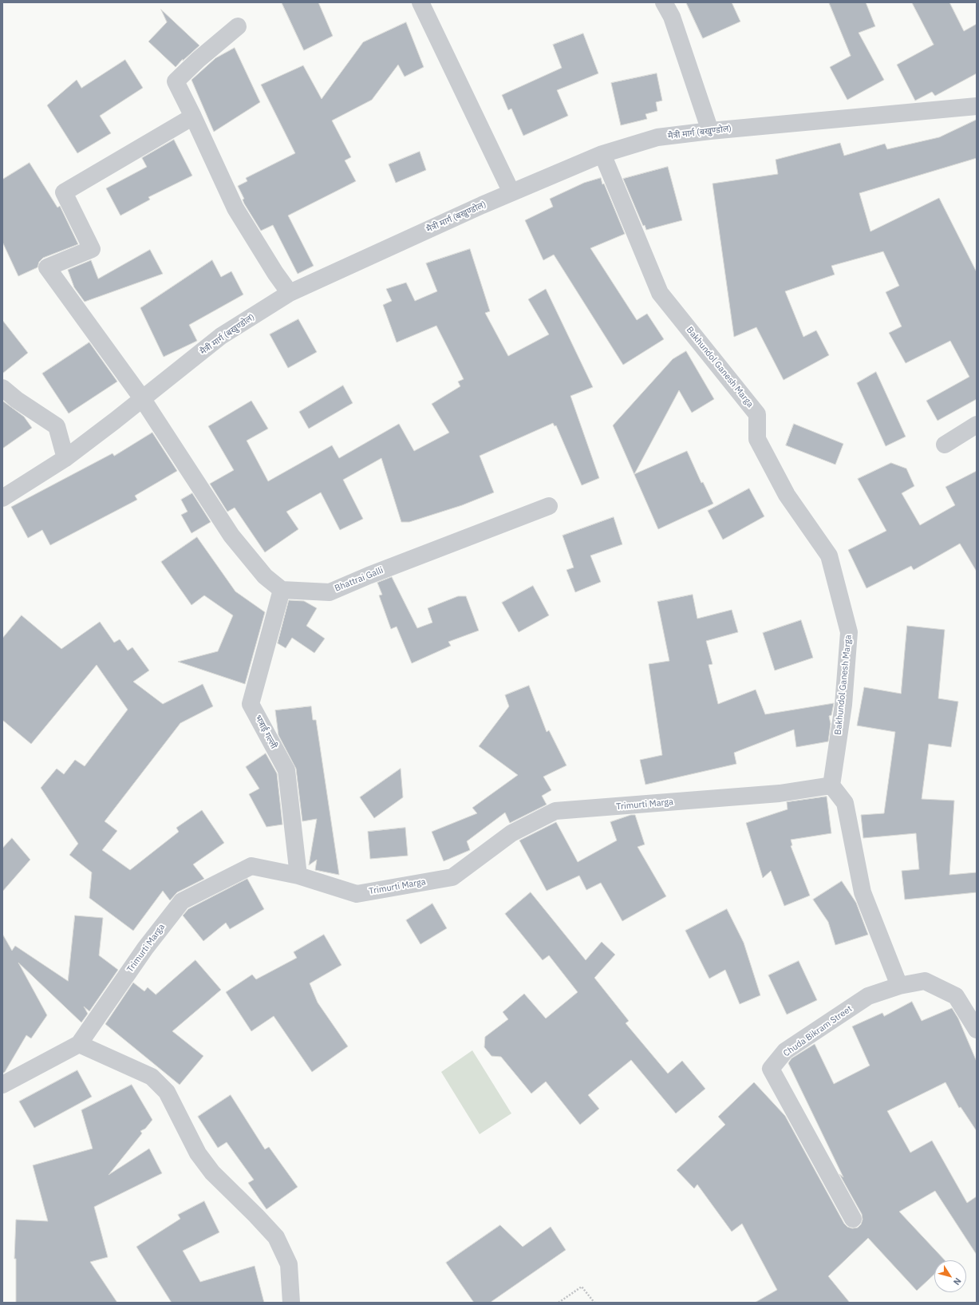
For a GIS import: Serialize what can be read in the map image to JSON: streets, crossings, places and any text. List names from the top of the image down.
{
  "streets": {
    "street": [
      "मैत्री मार्ग (बखुण्डोल)",
      "Bakhundol Ganesh Marga",
      "Bhattrai Galli",
      "भत्राई गल्ली",
      "Trimurti Marga",
      "Chuda Bikram Street"
    ]
  },
  "crossings": [
    ["मैत्री मार्ग (बखुण्डोल)", "Bakhundol Ganesh Marga"],
    ["Bakhundol Ganesh Marga", "Trimurti Marga"],
    ["Bhattrai Galli", "भत्राई गल्ली"],
    ["भत्राई गल्ली", "Trimurti Marga"]
  ],
  "north": "bottom right"
}
